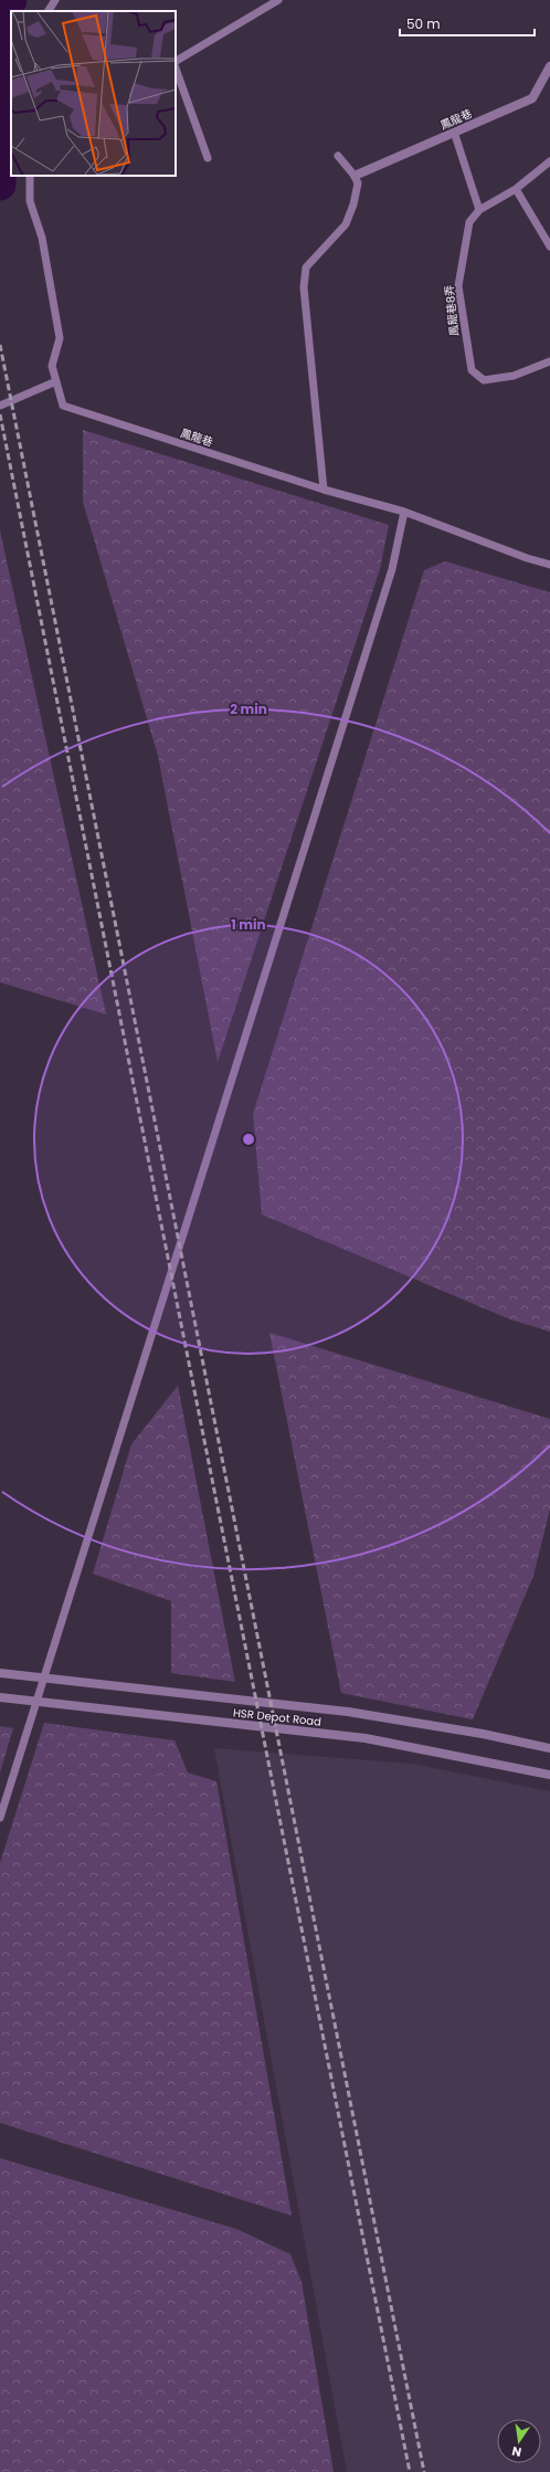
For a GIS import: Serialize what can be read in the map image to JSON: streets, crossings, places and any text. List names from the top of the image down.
{
  "streets": {
    "street": ["鳳龍巷", "HSR Depot Road"],
    "lane": ["鳳龍巷8弄"]
  },
  "scale_bar": "50 m",
  "north": "bottom",
  "rings": ["2 min", "1 min"]
}
